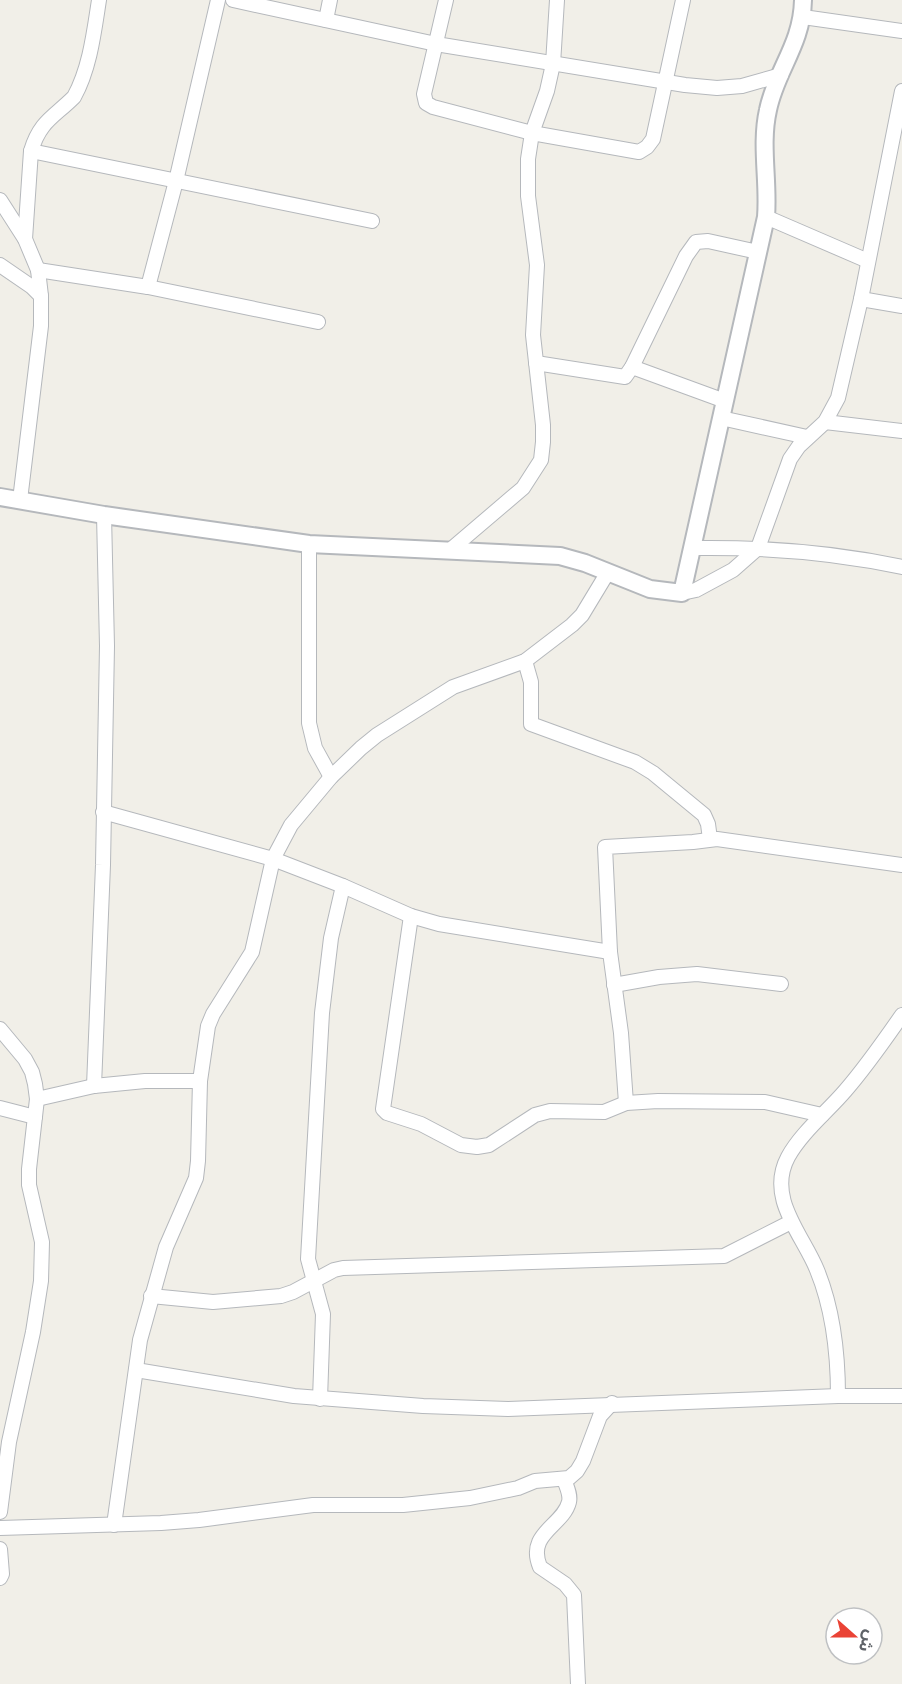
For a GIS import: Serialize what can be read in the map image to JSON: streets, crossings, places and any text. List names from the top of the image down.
{
  "north": "right"
}
